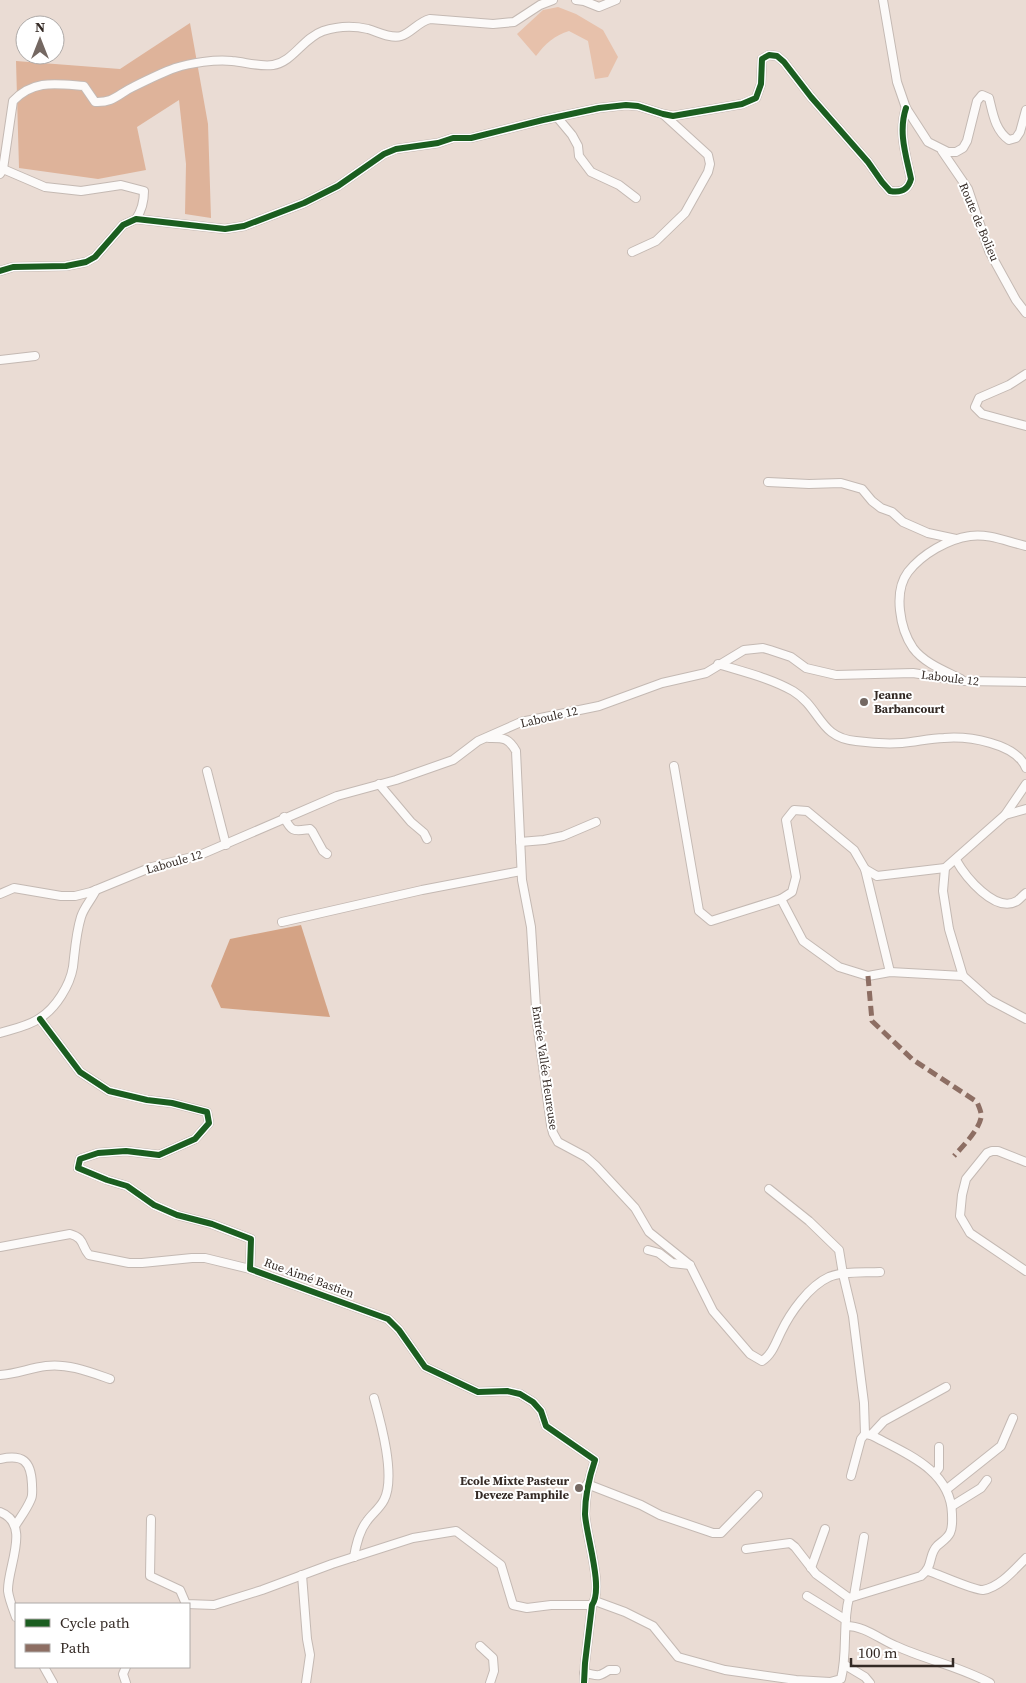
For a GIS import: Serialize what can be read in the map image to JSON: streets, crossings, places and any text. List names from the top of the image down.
{
  "streets": {
    "street": [
      "Route de Bolieu",
      "Laboule 12",
      "Entrée Vallée Heureuse",
      "Rue Aimé Bastien"
    ]
  },
  "crossings": [
    ["Laboule 12", "Entrée Vallée Heureuse"]
  ],
  "places": ["Jeanne Barbancourt", "Ecole Mixte Pasteur Deveze Pamphile"],
  "legend": ["Cycle path", "Path"],
  "scale_bar": "100 m",
  "north": "top"
}
